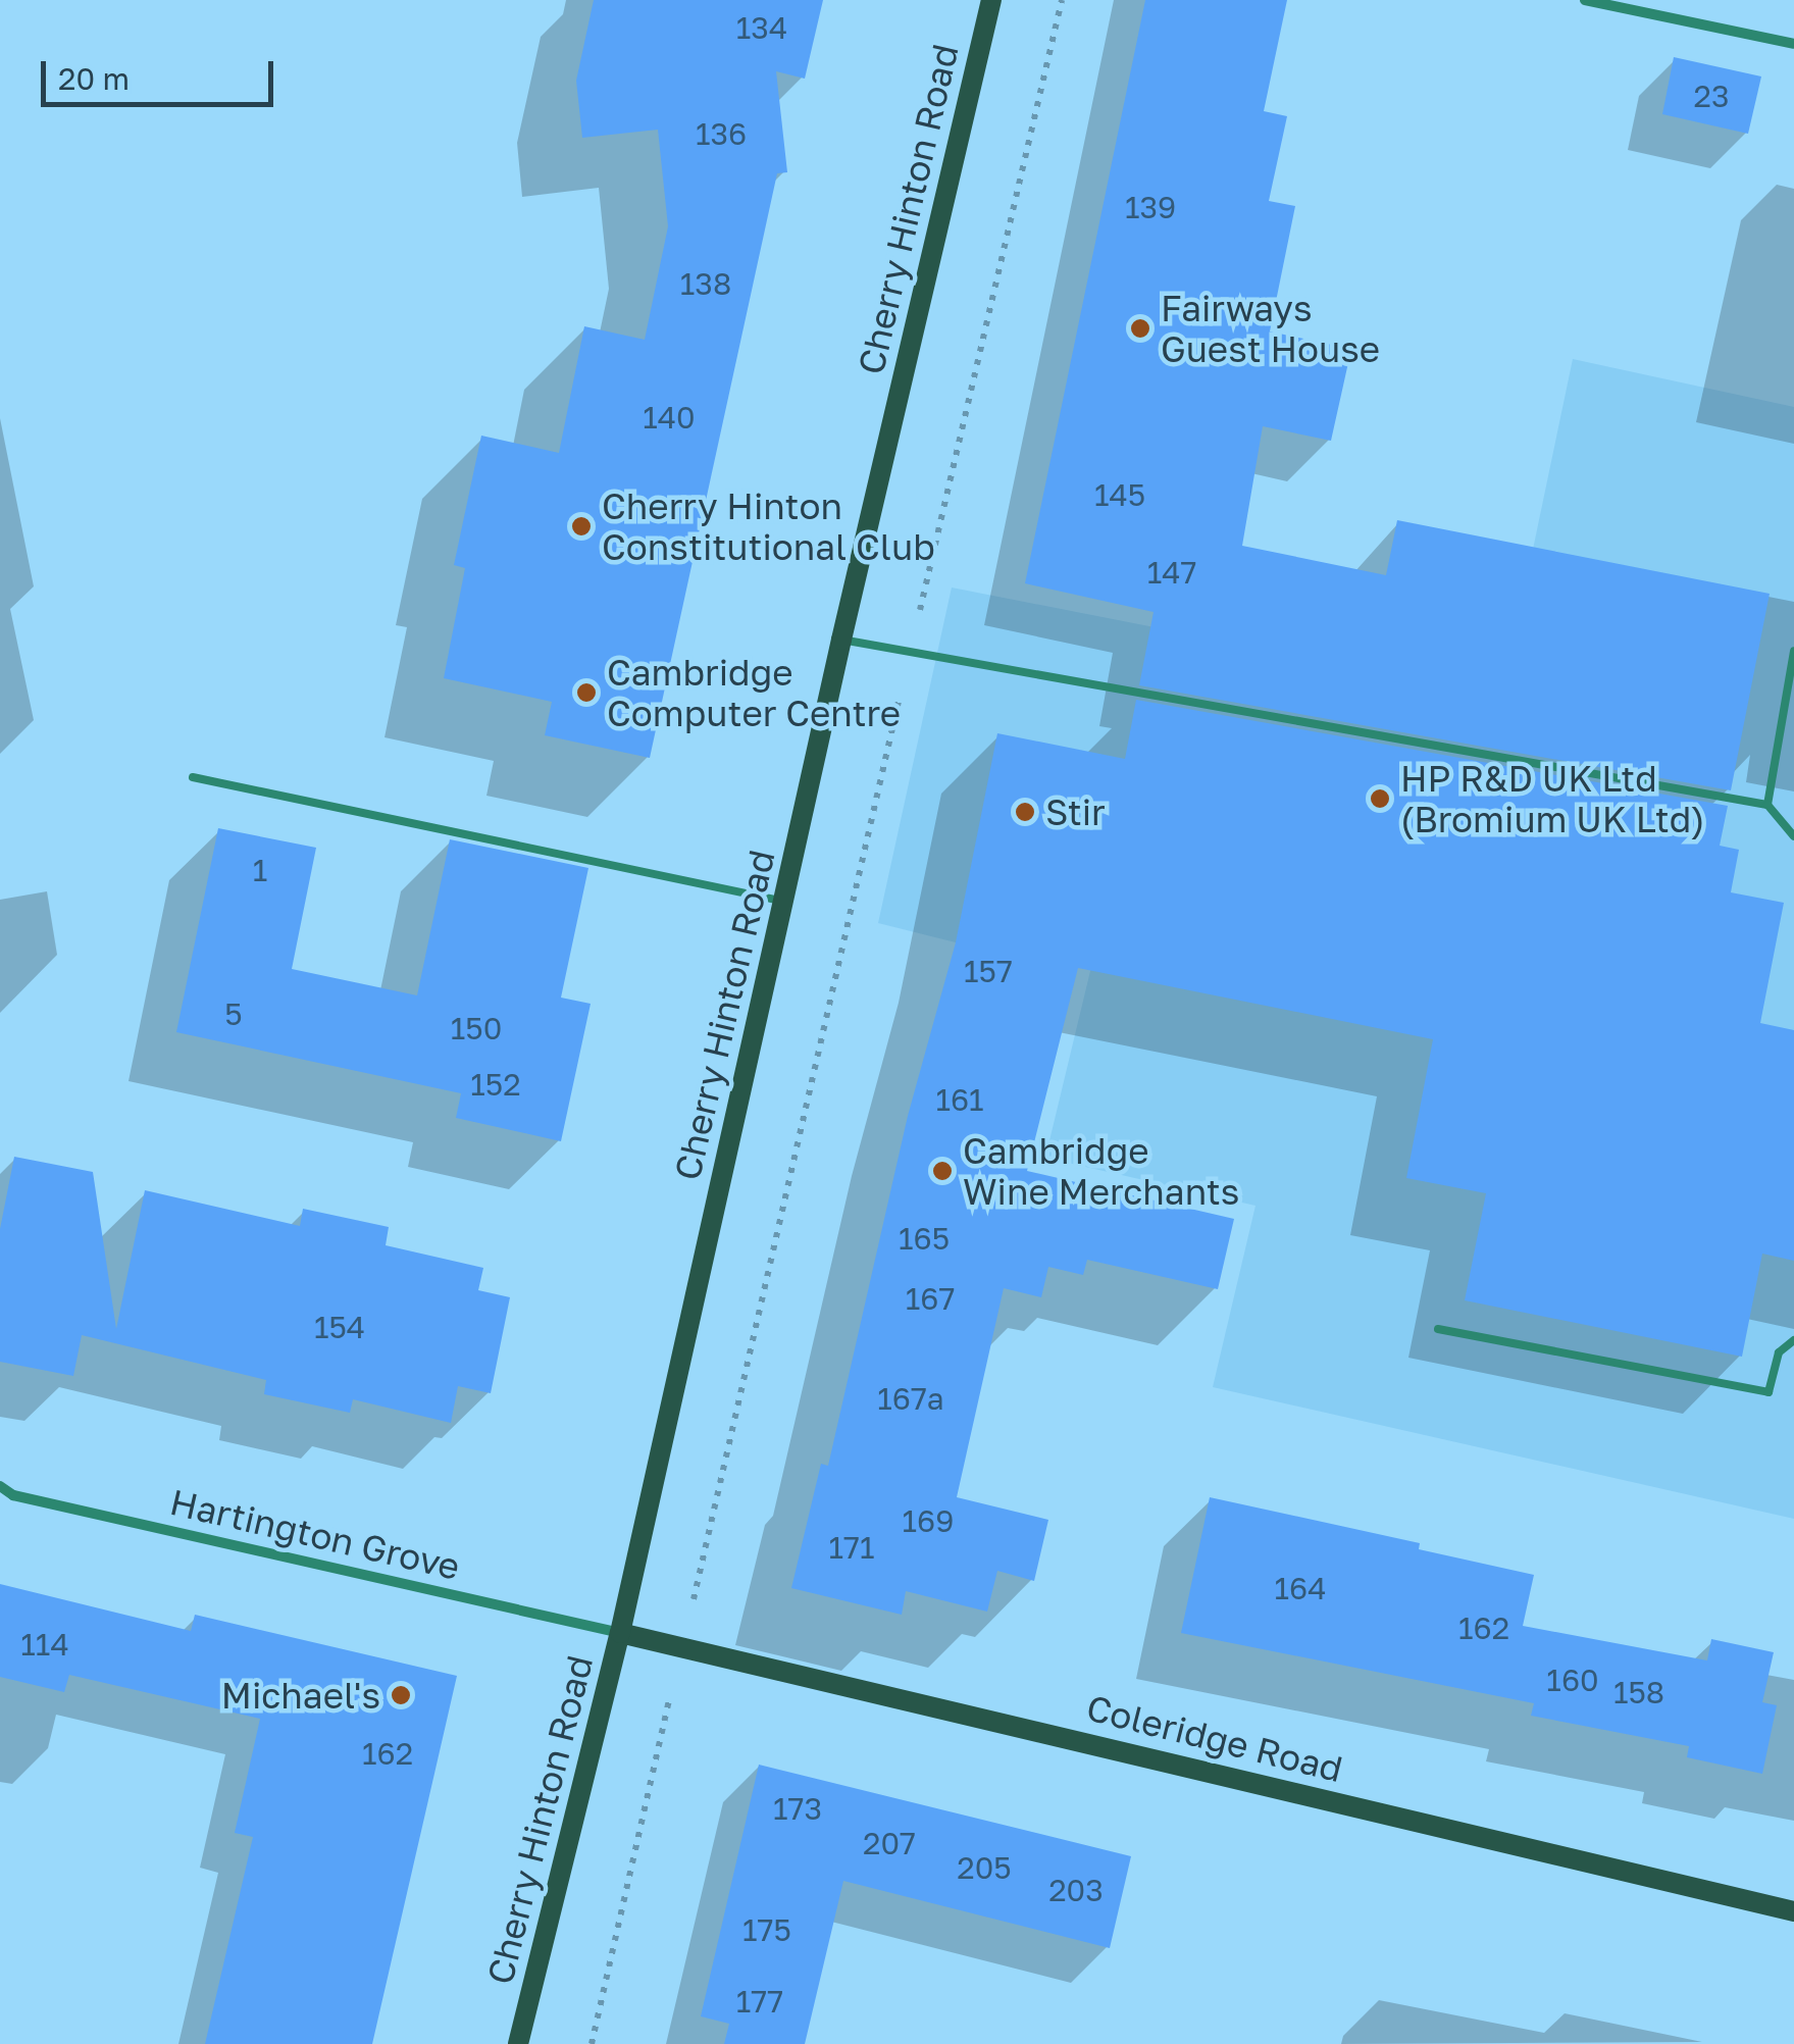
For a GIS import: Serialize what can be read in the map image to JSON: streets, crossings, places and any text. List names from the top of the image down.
{
  "streets": {
    "street": ["Cherry Hinton Road", "Hartington Grove", "Coleridge Road"]
  },
  "crossings": [
    ["Cherry Hinton Road", "Hartington Grove"],
    ["Cherry Hinton Road", "Coleridge Road"],
    ["Hartington Grove", "Coleridge Road"]
  ],
  "places": [
    "Fairways Guest House",
    "Cherry Hinton Constitutional Club",
    "Cambridge Computer Centre",
    "HP R&D UK Ltd (Bromium UK Ltd)",
    "Stir",
    "Cambridge Wine Merchants",
    "Michael's"
  ],
  "house_numbers": [
    "134",
    "23",
    "136",
    "139",
    "138",
    "140",
    "145",
    "147",
    "1",
    "157",
    "5",
    "150",
    "152",
    "161",
    "165",
    "167",
    "154",
    "167a",
    "169",
    "171",
    "164",
    "162",
    "114",
    "160",
    "158",
    "162",
    "173",
    "207",
    "205",
    "203",
    "175",
    "177"
  ],
  "scale_bar": "20 m"
}
